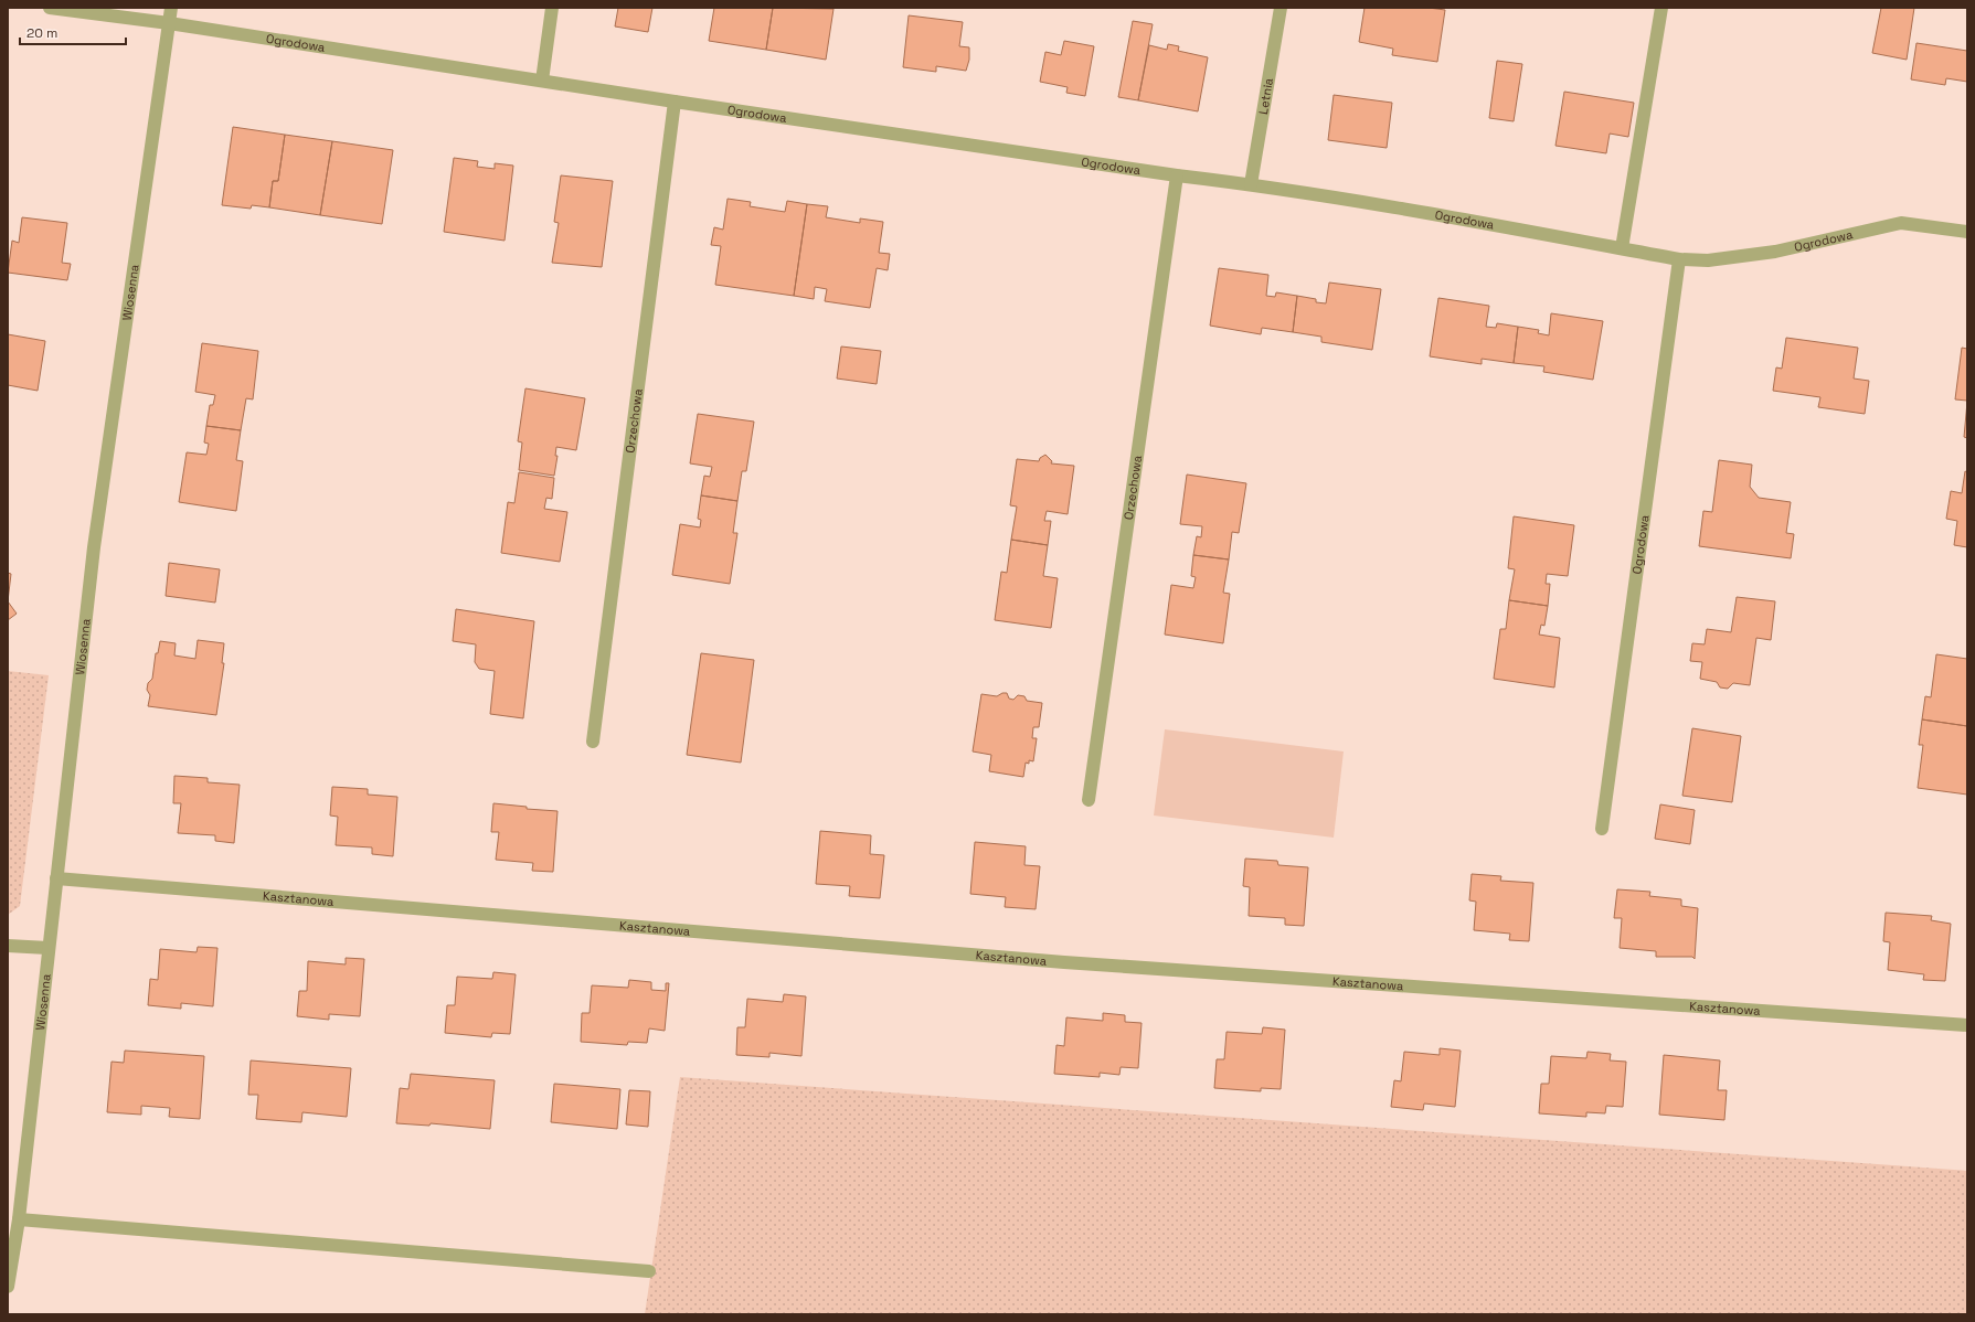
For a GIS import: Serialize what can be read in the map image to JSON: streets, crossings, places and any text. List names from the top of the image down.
{
  "streets": {
    "street": [
      "Ogrodowa",
      "Letnia",
      "Wiosenna",
      "Orzechowa",
      "Kasztanowa"
    ]
  },
  "crossings": [
    ["Ogrodowa", "Letnia"],
    ["Ogrodowa", "Wiosenna"],
    ["Ogrodowa", "Orzechowa"],
    ["Wiosenna", "Kasztanowa"]
  ],
  "scale_bar": "20 m"
}
